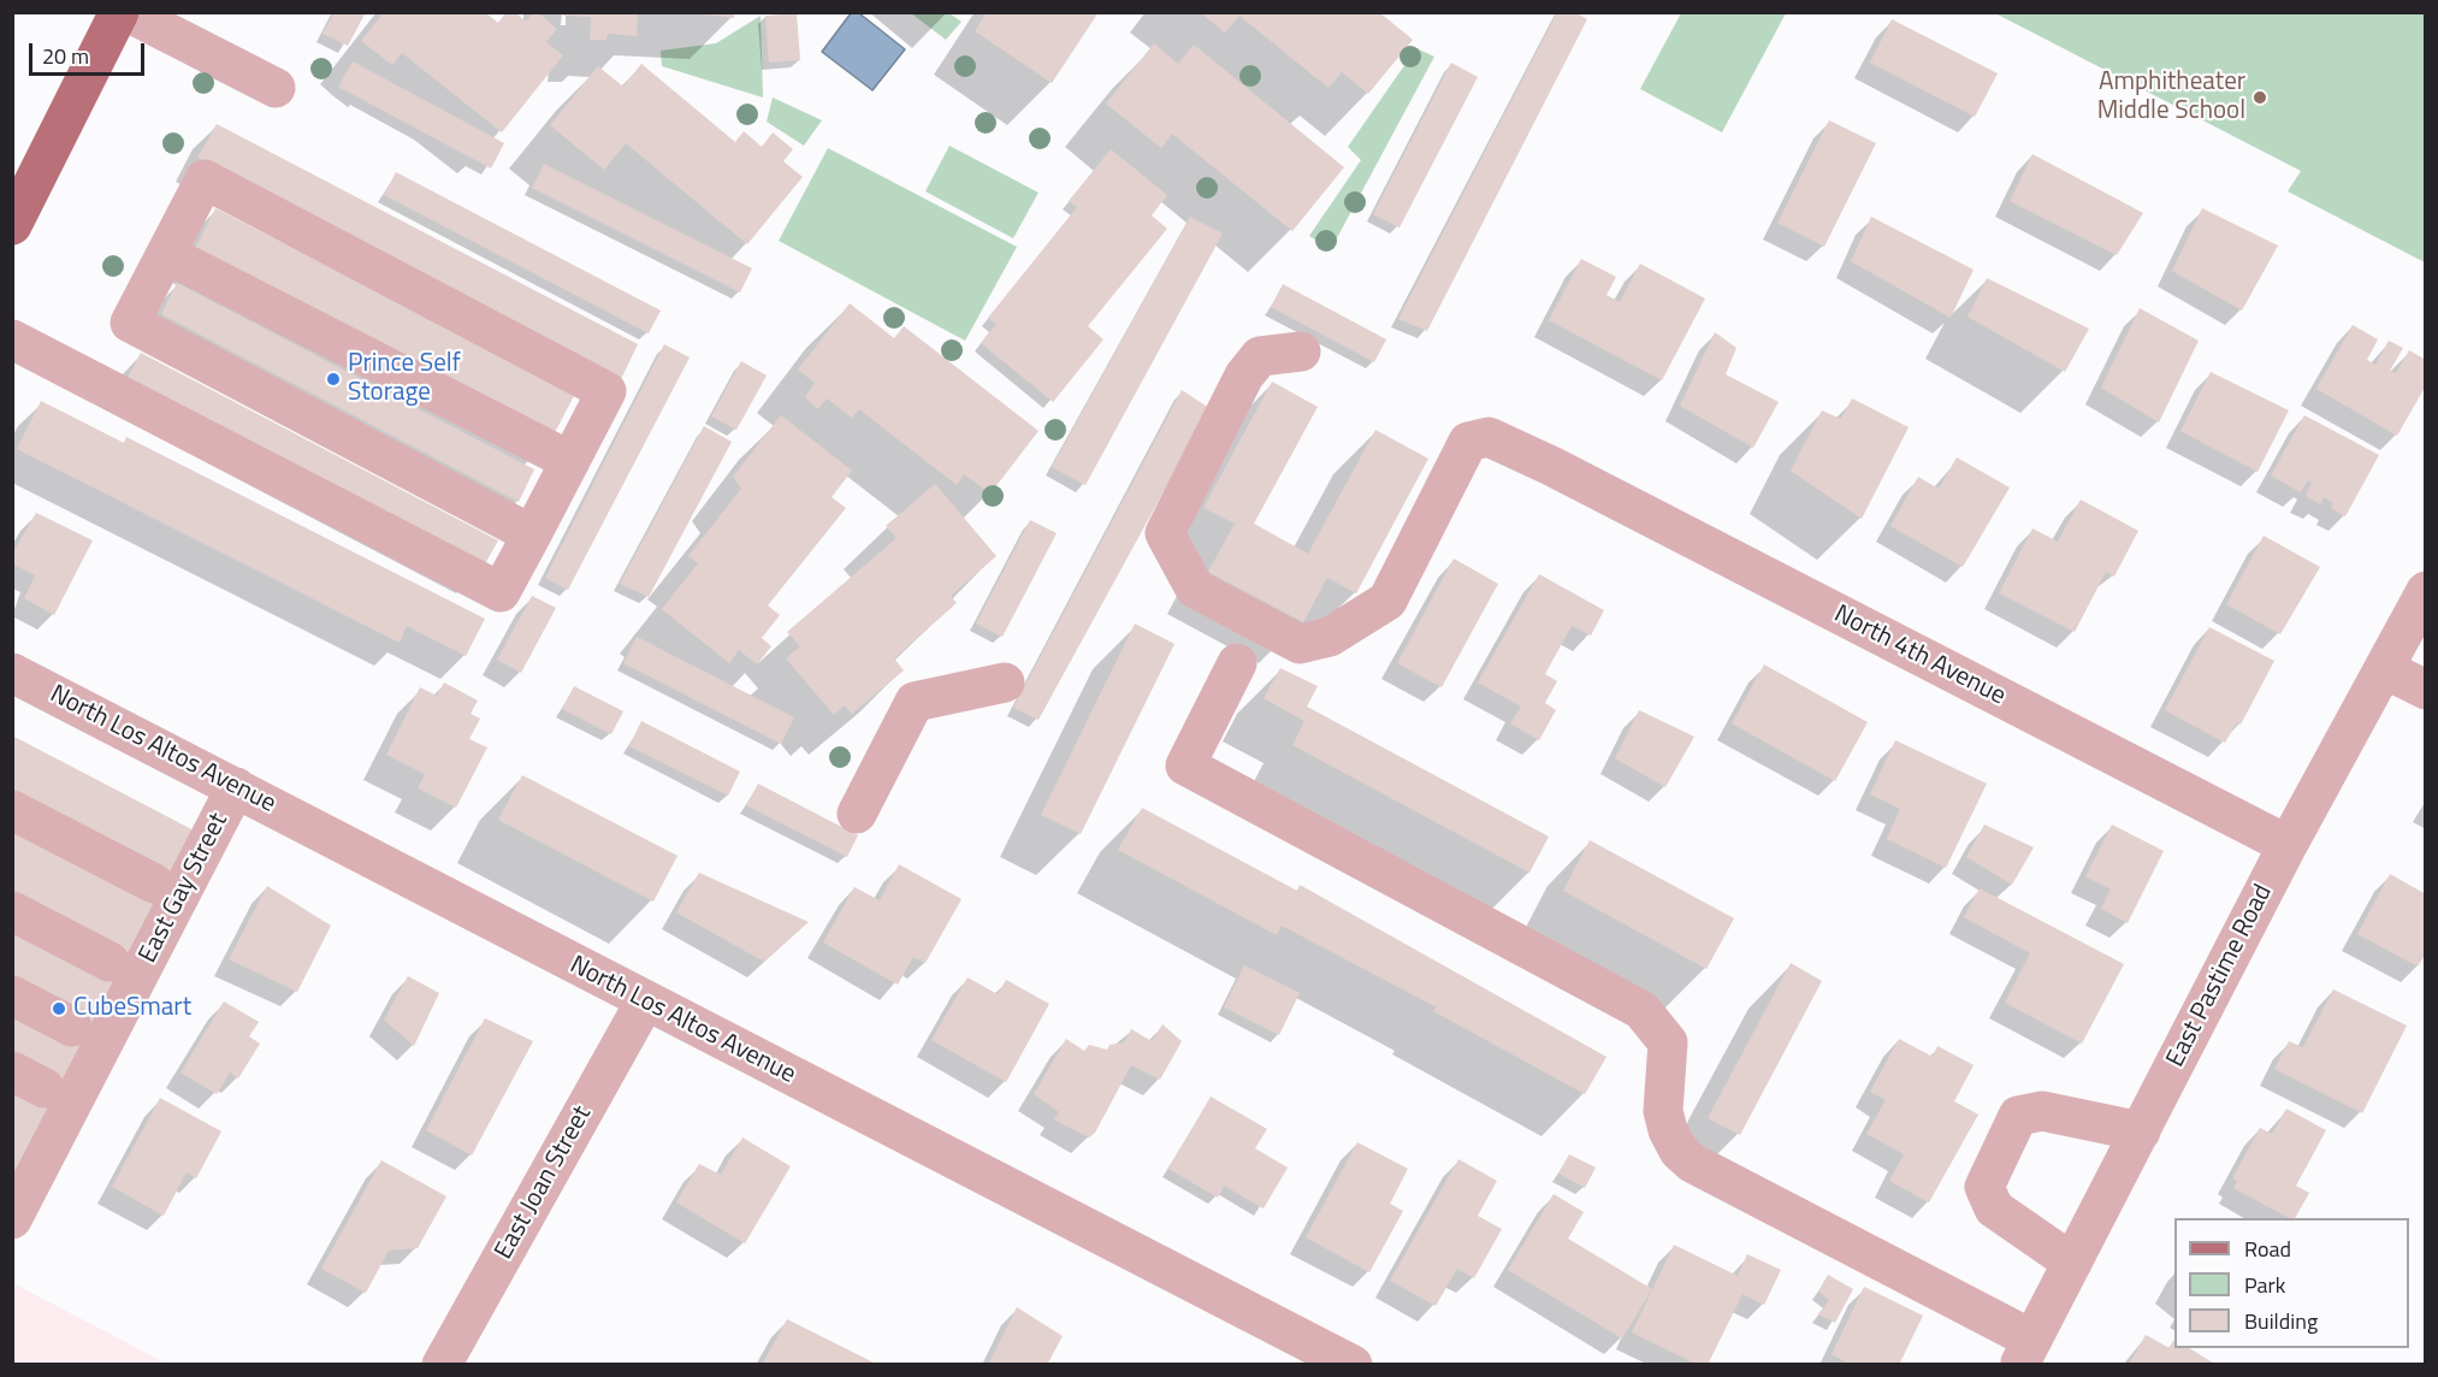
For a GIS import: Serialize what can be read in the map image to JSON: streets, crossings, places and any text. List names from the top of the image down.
{
  "streets": {
    "street": [
      "North 4th Avenue",
      "North Los Altos Avenue",
      "East Gay Street",
      "East Pastime Road",
      "East Joan Street"
    ]
  },
  "crossings": [
    ["North 4th Avenue", "East Pastime Road"],
    ["North Los Altos Avenue", "East Gay Street"],
    ["North Los Altos Avenue", "East Joan Street"]
  ],
  "places": ["Amphitheater Middle School", "Prince Self Storage", "CubeSmart"],
  "legend": ["Road", "Park", "Building"],
  "scale_bar": "20 m"
}
